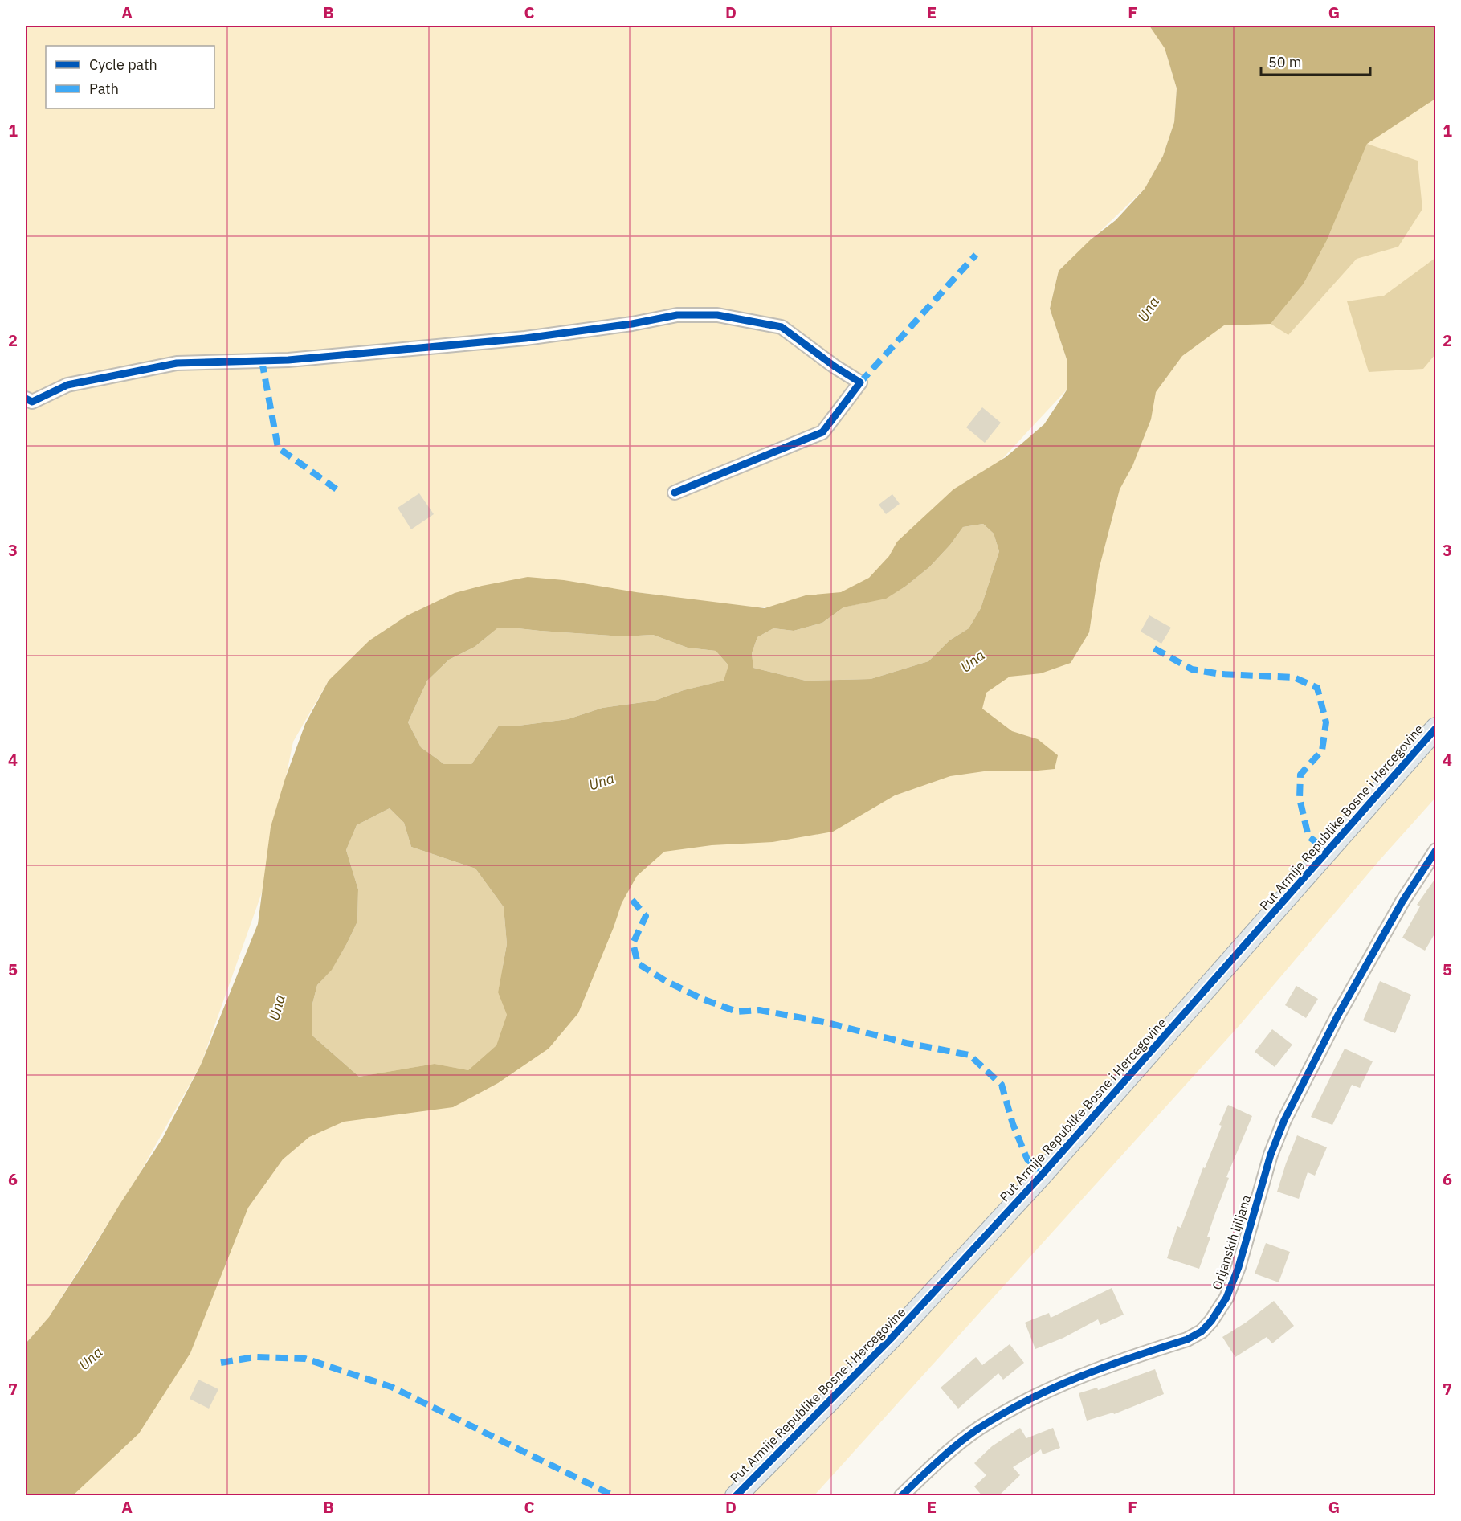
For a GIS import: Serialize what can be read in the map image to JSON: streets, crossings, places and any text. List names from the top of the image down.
{
  "streets": {
    "main road": ["Put Armije Republike Bosne i Hercegovine"],
    "street": ["Orljanskih ljiljana"]
  },
  "water": ["Una"],
  "legend": ["Cycle path", "Path"],
  "scale_bar": "50 m",
  "grid": {
    "columns": [
      "A",
      "B",
      "C",
      "D",
      "E",
      "F",
      "G"
    ],
    "rows": [
      "1",
      "2",
      "3",
      "4",
      "5",
      "6",
      "7"
    ]
  }
}
